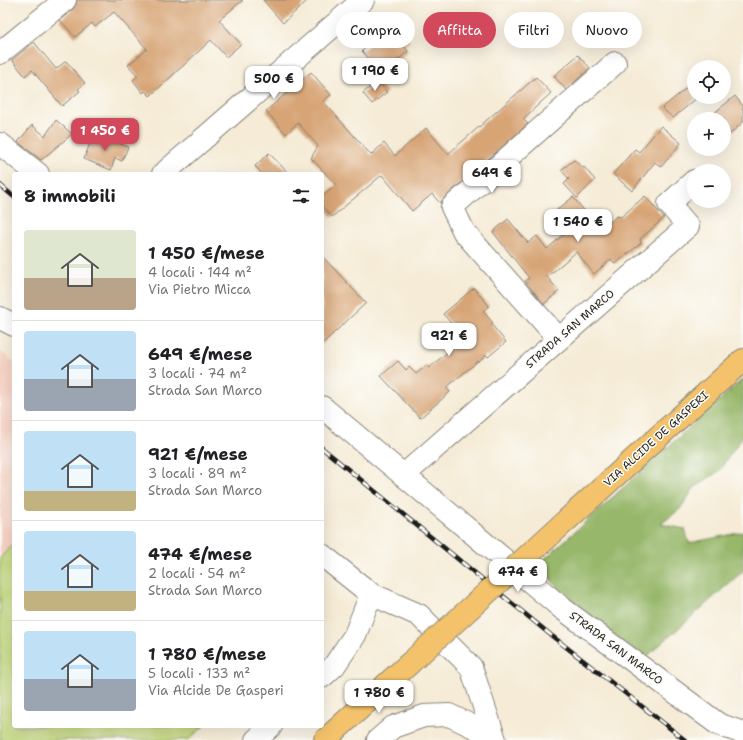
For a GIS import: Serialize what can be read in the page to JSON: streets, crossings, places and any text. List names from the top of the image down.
{
  "streets": {
    "main road": ["VIA ALCIDE DE GASPERI"],
    "street": ["STRADA SAN MARCO"]
  },
  "page": {
    "chip": [
      "Compra",
      "Affitta",
      "Filtri",
      "Nuovo"
    ],
    "price": [
      "1 190 €",
      "500 €",
      "1 450 €",
      "649 €",
      "1 540 €",
      "921 €",
      "474 €",
      "1 780 €"
    ],
    "map_buttons": ["+", "−"],
    "heading": "8 immobili",
    "list": [
      {
        "name": "1 450 €/mese",
        "note": "4 locali · 144 m² · Via Pietro Micca"
      },
      {
        "name": "649 €/mese",
        "note": "3 locali · 74 m² · Strada San Marco"
      },
      {
        "name": "921 €/mese",
        "note": "3 locali · 89 m² · Strada San Marco"
      },
      {
        "name": "474 €/mese",
        "note": "2 locali · 54 m² · Strada San Marco"
      },
      {
        "name": "1 780 €/mese",
        "note": "5 locali · 133 m² · Via Alcide De Gasperi"
      }
    ]
  }
}
